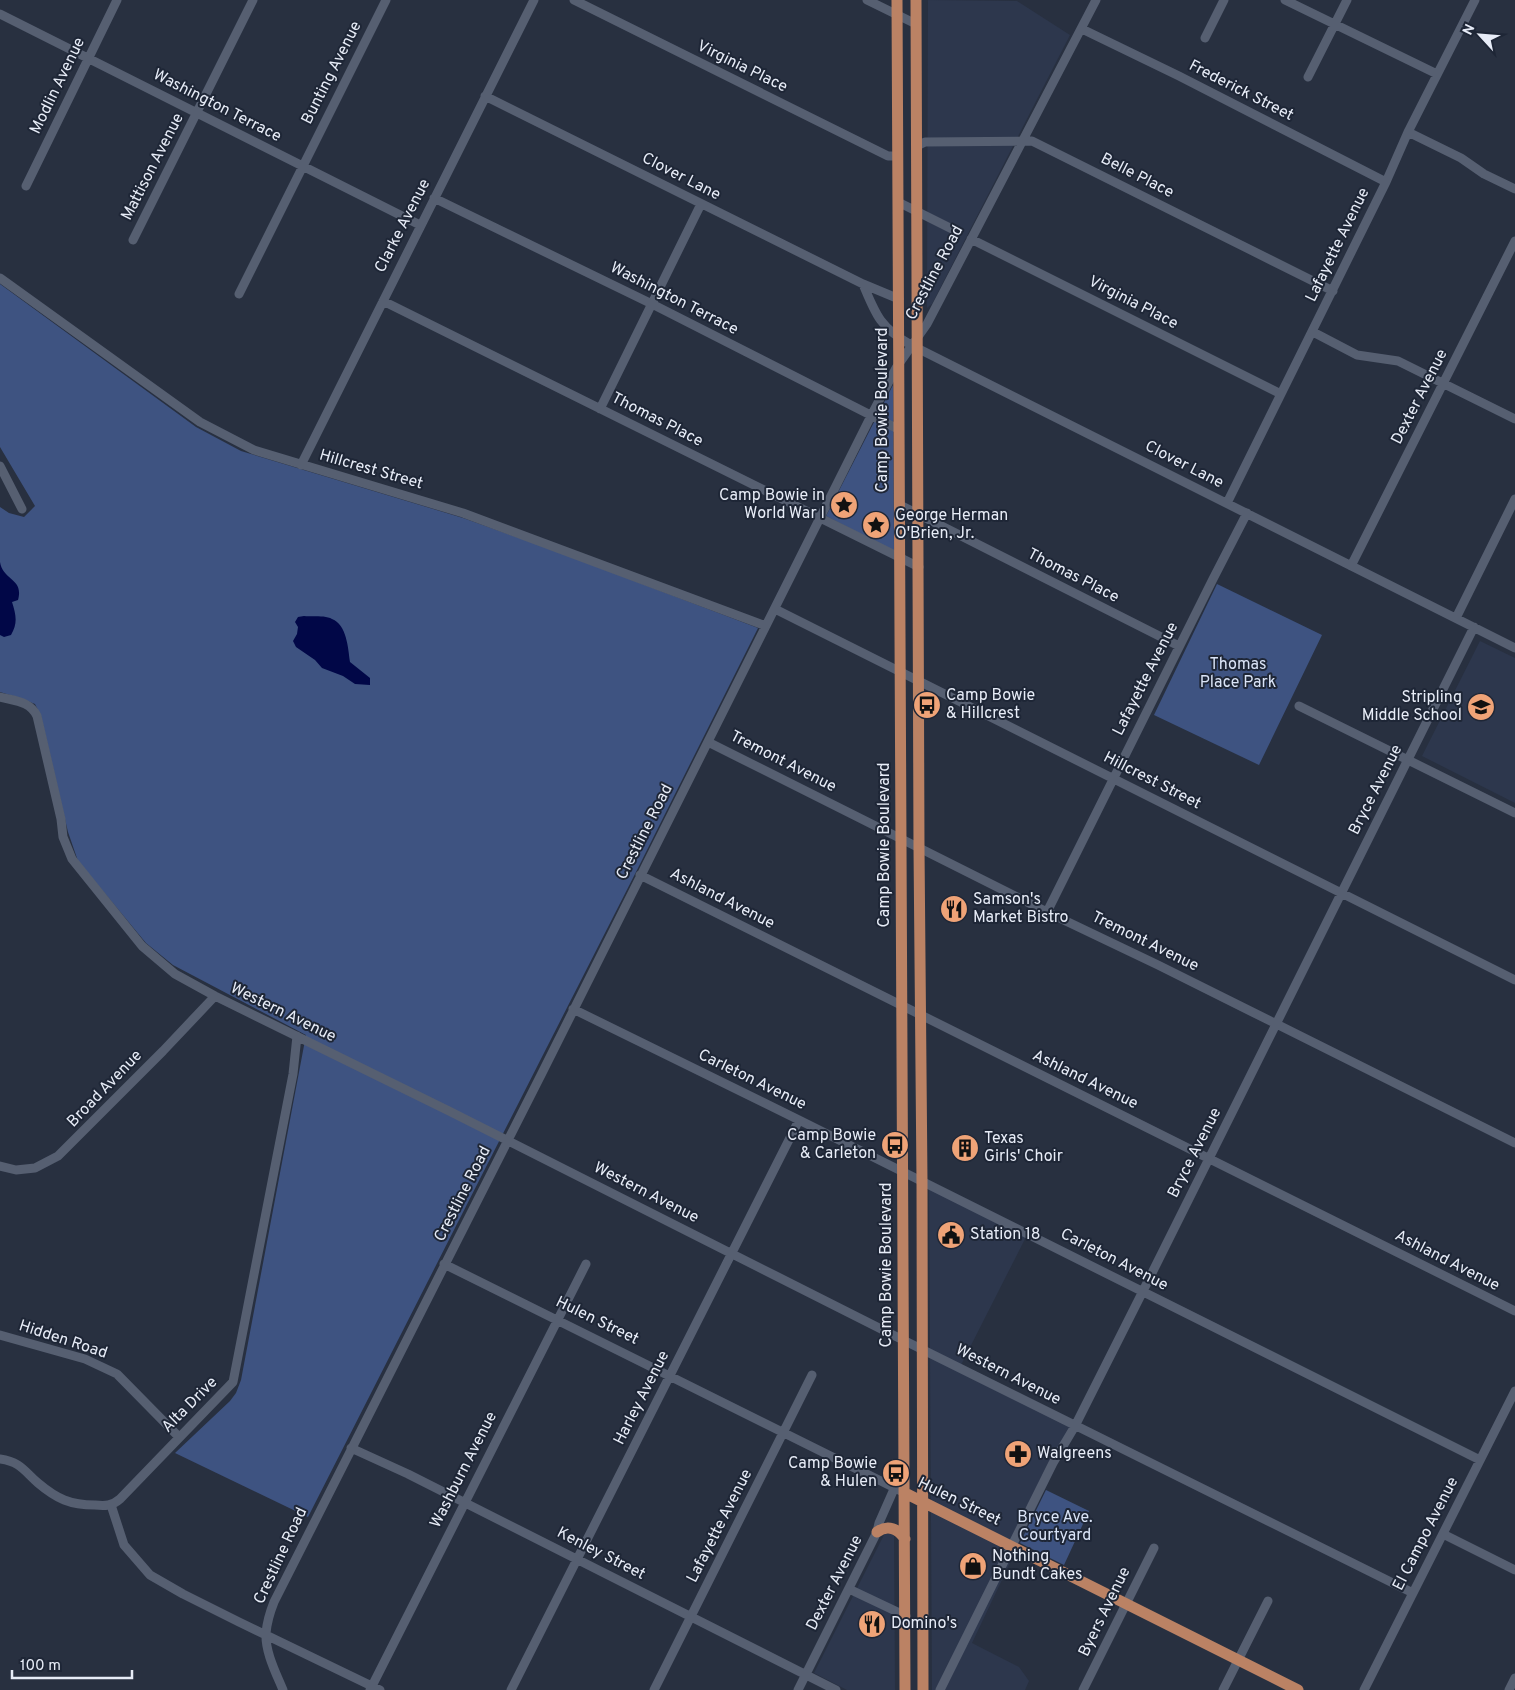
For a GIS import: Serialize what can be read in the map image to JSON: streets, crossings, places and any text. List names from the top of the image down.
{
  "streets": {
    "main road": ["Camp Bowie Boulevard", "Hulen Street"],
    "street": [
      "Virginia Place",
      "Bunting Avenue",
      "Modlin Avenue",
      "Frederick Street",
      "Washington Terrace",
      "Mattison Avenue",
      "Belle Place",
      "Clover Lane",
      "Clarke Avenue",
      "Lafayette Avenue",
      "Crestline Road",
      "Dexter Avenue",
      "Thomas Place",
      "Hillcrest Street",
      "Tremont Avenue",
      "Bryce Avenue",
      "Ashland Avenue",
      "Western Avenue",
      "Carleton Avenue",
      "Broad Avenue",
      "Hidden Road",
      "Harley Avenue",
      "Alta Drive",
      "Washburn Avenue",
      "El Campo Avenue",
      "Kenley Street",
      "Byers Avenue"
    ]
  },
  "crossings": [
    ["Virginia Place", "Lafayette Avenue"],
    ["Virginia Place", "Crestline Road"],
    ["Virginia Place", "Camp Bowie Boulevard"],
    ["Bunting Avenue", "Washington Terrace"],
    ["Modlin Avenue", "Washington Terrace"],
    ["Frederick Street", "Lafayette Avenue"],
    ["Frederick Street", "Crestline Road"],
    ["Washington Terrace", "Mattison Avenue"],
    ["Washington Terrace", "Clarke Avenue"],
    ["Washington Terrace", "Crestline Road"],
    ["Washington Terrace", "Camp Bowie Boulevard"],
    ["Belle Place", "Lafayette Avenue"],
    ["Belle Place", "Crestline Road"],
    ["Clover Lane", "Clarke Avenue"],
    ["Clover Lane", "Lafayette Avenue"],
    ["Clover Lane", "Crestline Road"],
    ["Clover Lane", "Dexter Avenue"],
    ["Clover Lane", "Camp Bowie Boulevard"],
    ["Clover Lane", "Bryce Avenue"],
    ["Clarke Avenue", "Thomas Place"],
    ["Clarke Avenue", "Hillcrest Street"],
    ["Lafayette Avenue", "Thomas Place"],
    ["Lafayette Avenue", "Hillcrest Street"],
    ["Lafayette Avenue", "Tremont Avenue"],
    ["Lafayette Avenue", "Hulen Street"],
    ["Lafayette Avenue", "Kenley Street"],
    ["Crestline Road", "Camp Bowie Boulevard"],
    ["Crestline Road", "Thomas Place"],
    ["Crestline Road", "Hillcrest Street"],
    ["Crestline Road", "Tremont Avenue"],
    ["Crestline Road", "Ashland Avenue"],
    ["Crestline Road", "Western Avenue"],
    ["Crestline Road", "Carleton Avenue"],
    ["Crestline Road", "Hulen Street"],
    ["Crestline Road", "Kenley Street"],
    ["Dexter Avenue", "Camp Bowie Boulevard"],
    ["Dexter Avenue", "Hulen Street"],
    ["Dexter Avenue", "Kenley Street"],
    ["Camp Bowie Boulevard", "Thomas Place"],
    ["Camp Bowie Boulevard", "Hillcrest Street"],
    ["Camp Bowie Boulevard", "Tremont Avenue"],
    ["Camp Bowie Boulevard", "Ashland Avenue"],
    ["Camp Bowie Boulevard", "Western Avenue"],
    ["Camp Bowie Boulevard", "Carleton Avenue"],
    ["Camp Bowie Boulevard", "Hulen Street"],
    ["Hillcrest Street", "Bryce Avenue"],
    ["Tremont Avenue", "Bryce Avenue"],
    ["Bryce Avenue", "Ashland Avenue"],
    ["Bryce Avenue", "Western Avenue"],
    ["Bryce Avenue", "Carleton Avenue"],
    ["Bryce Avenue", "Hulen Street"],
    ["Western Avenue", "Broad Avenue"],
    ["Western Avenue", "Harley Avenue"],
    ["Western Avenue", "Alta Drive"],
    ["Western Avenue", "El Campo Avenue"],
    ["Carleton Avenue", "Harley Avenue"],
    ["Carleton Avenue", "El Campo Avenue"],
    ["Hulen Street", "Harley Avenue"],
    ["Hulen Street", "Washburn Avenue"],
    ["Hulen Street", "Byers Avenue"],
    ["Hidden Road", "Alta Drive"],
    ["Harley Avenue", "Kenley Street"],
    ["Washburn Avenue", "Kenley Street"]
  ],
  "parks": ["Thomas Place Park", "Bryce Ave. Courtyard"],
  "places": {
    "place": ["Camp Bowie in World War I", "George Herman O'Brien, Jr."],
    "bus stop": ["Camp Bowie & Hillcrest", "Camp Bowie & Carleton", "Camp Bowie & Hulen"],
    "school or university": ["Stripling Middle School"],
    "restaurant": ["Samson's Market Bistro", "Domino's"],
    "building": ["Texas Girls' Choir"],
    "public building": ["Station 18"],
    "pharmacy": ["Walgreens"],
    "shop": ["Nothing Bundt Cakes"]
  },
  "scale_bar": "100 m",
  "north": "top left"
}
